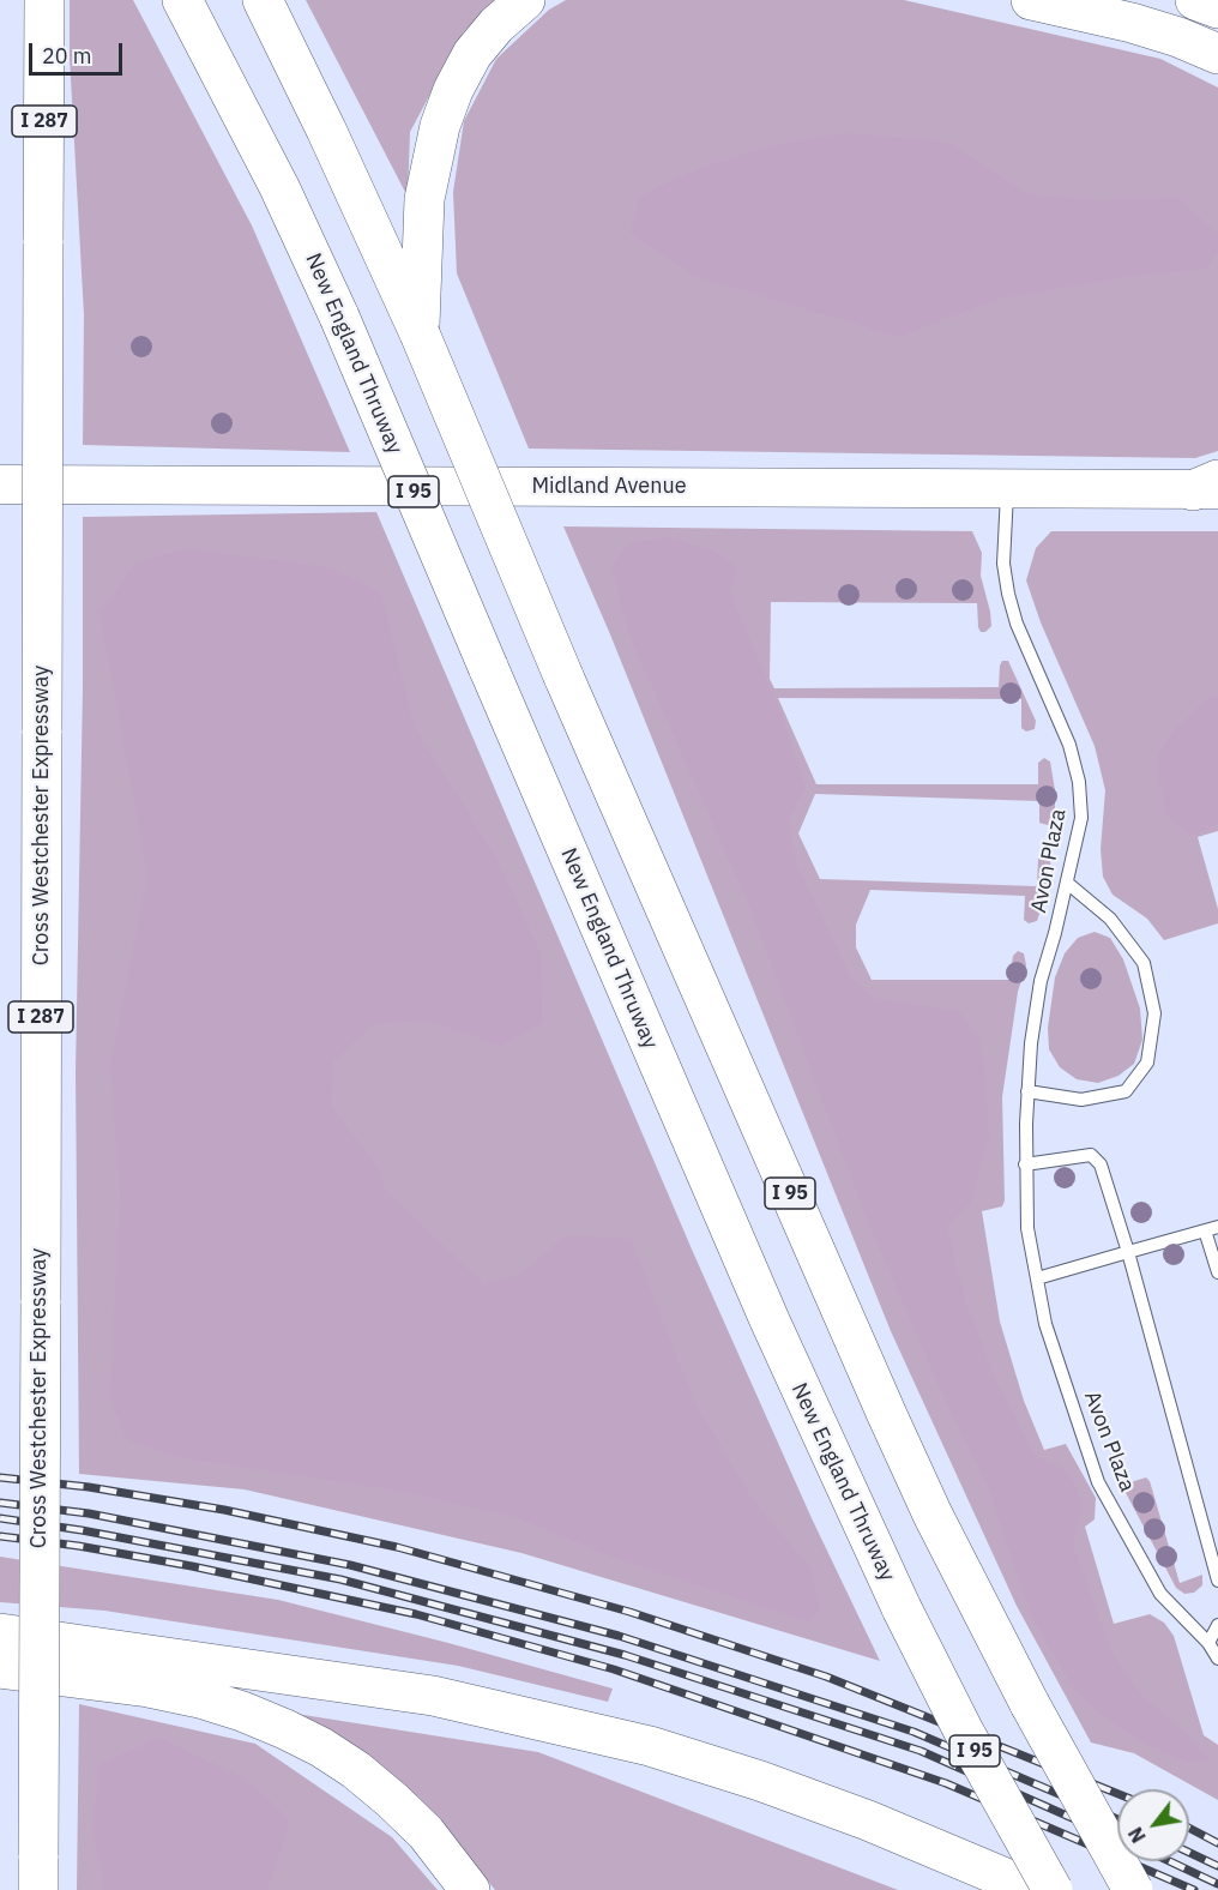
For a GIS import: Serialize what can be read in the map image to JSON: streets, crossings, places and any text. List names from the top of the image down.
{
  "streets": {
    "highway": [
      "I 287",
      "New England Thruway",
      "I 95",
      "Cross Westchester Expressway"
    ],
    "street": ["Midland Avenue"],
    "lane": ["Avon Plaza"]
  },
  "crossings": [
    ["Midland Avenue", "Avon Plaza"]
  ],
  "scale_bar": "20 m",
  "north": "bottom left"
}
